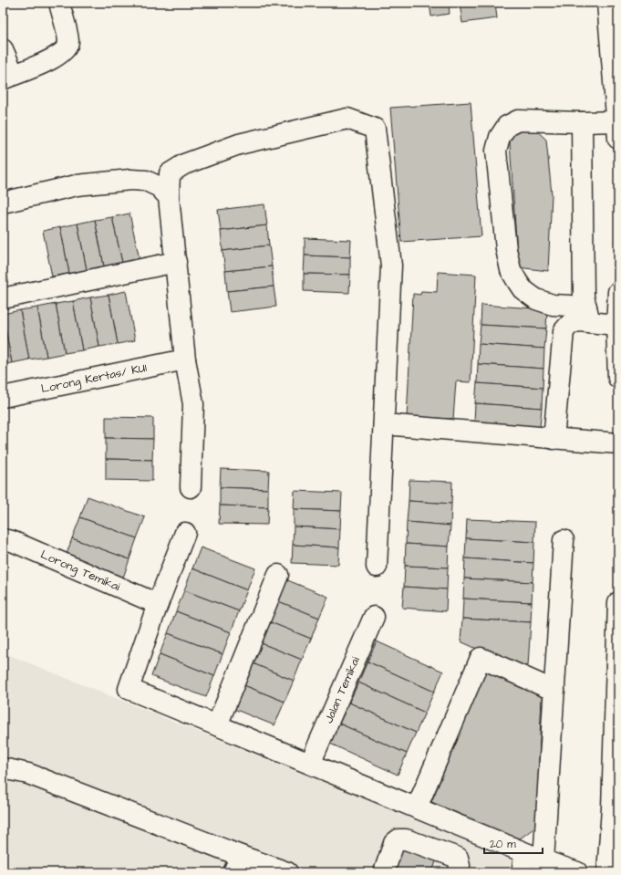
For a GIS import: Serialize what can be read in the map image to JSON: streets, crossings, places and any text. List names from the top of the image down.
{
  "streets": {
    "main road": ["Lorong Kertas/ KU1", "Lorong Temikai", "Jalan Temikai"]
  },
  "scale_bar": "20 m"
}
